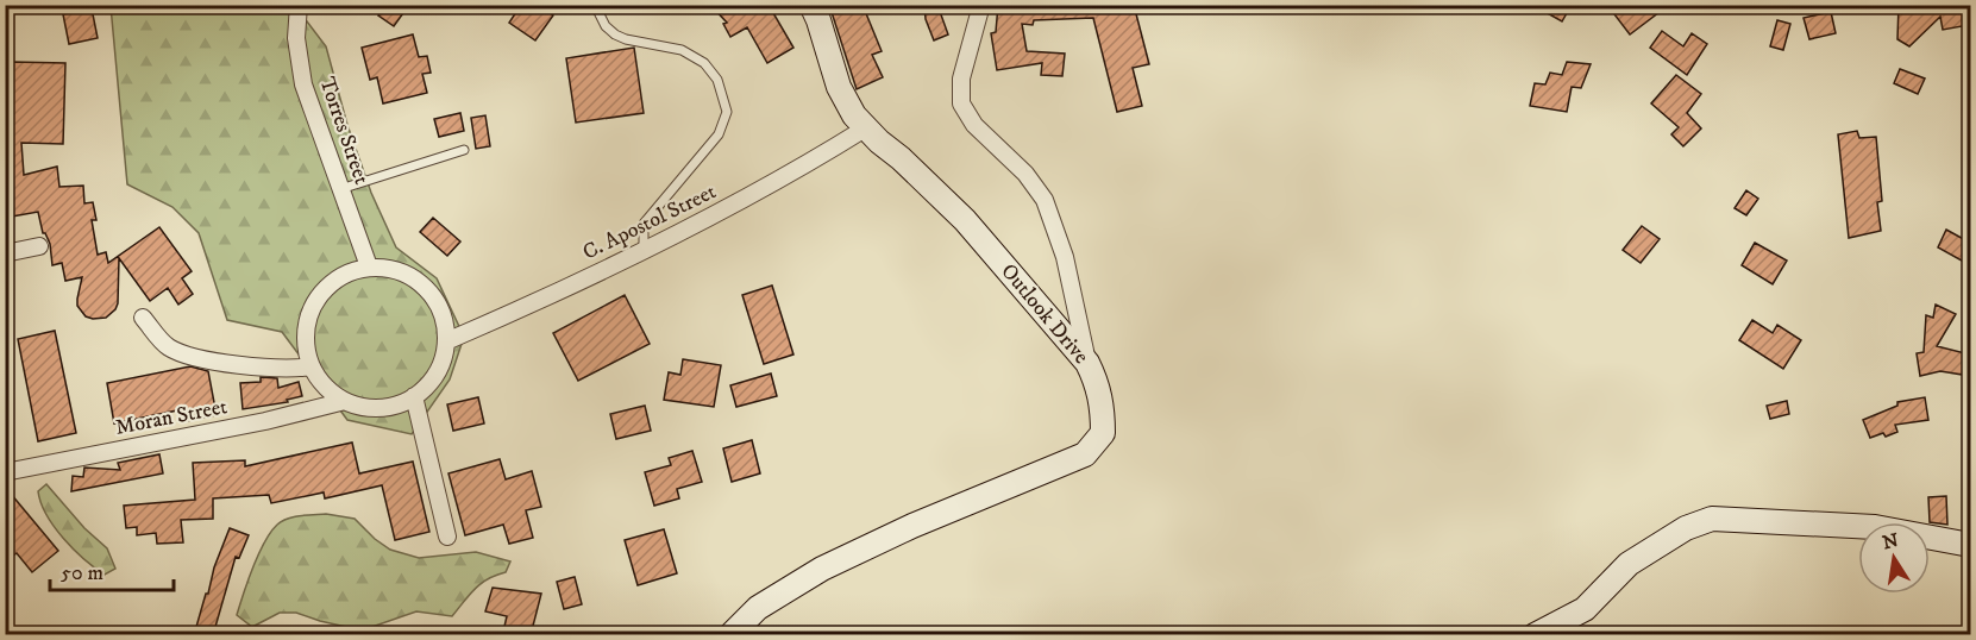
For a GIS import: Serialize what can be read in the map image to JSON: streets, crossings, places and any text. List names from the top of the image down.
{
  "streets": {
    "street": [
      "Torres Street",
      "C. Apostol Street",
      "Outlook Drive",
      "Moran Street"
    ]
  },
  "crossings": [
    ["Torres Street", "C. Apostol Street"],
    ["Torres Street", "Moran Street"],
    ["C. Apostol Street", "Outlook Drive"],
    ["C. Apostol Street", "Moran Street"]
  ],
  "scale_bar": "50 m",
  "north": "top"
}
